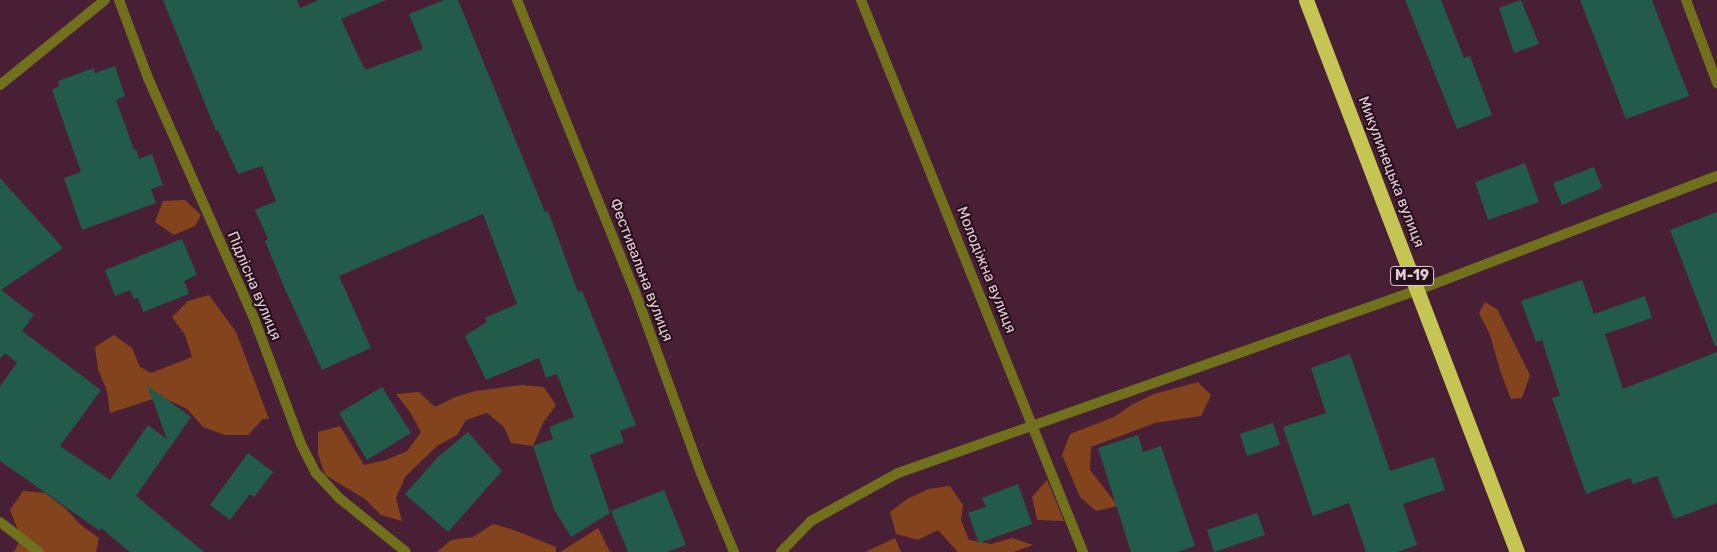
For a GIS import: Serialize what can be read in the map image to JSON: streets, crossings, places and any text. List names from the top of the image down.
{
  "streets": {
    "highway": ["Микулинецька вулиця", "М-19"],
    "street": ["Фестивальна вулиця", "Молодіжна вулиця", "Підлісна вулиця"]
  }
}
